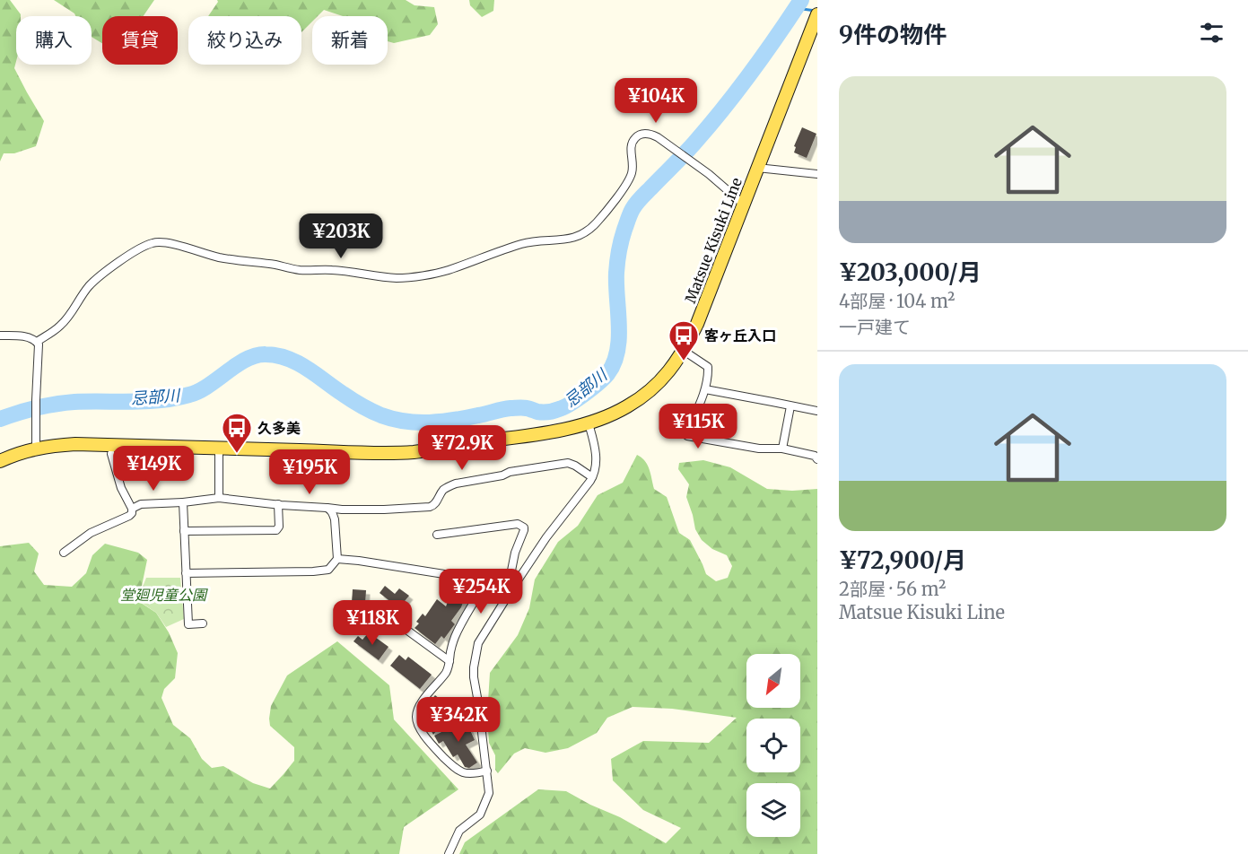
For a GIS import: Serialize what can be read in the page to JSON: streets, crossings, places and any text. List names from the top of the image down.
{
  "streets": {
    "main road": ["Matsue Kisuki Line"]
  },
  "water": ["忌部川"],
  "parks": ["堂廻児童公園"],
  "places": {
    "bus stop": ["客ヶ丘入口", "久多美"]
  },
  "north": "bottom left",
  "page": {
    "heading": "9件の物件",
    "chip": [
      "購入",
      "賃貸",
      "絞り込み",
      "新着"
    ],
    "list": [
      {
        "name": "¥203,000/月",
        "note": "4部屋 · 104 m² · 一戸建て"
      },
      {
        "name": "¥72,900/月",
        "note": "2部屋 · 56 m² · Matsue Kisuki Line"
      }
    ],
    "price": [
      "¥104K",
      "¥203K",
      "¥115K",
      "¥72.9K",
      "¥149K",
      "¥195K",
      "¥254K",
      "¥118K",
      "¥342K"
    ]
  }
}
